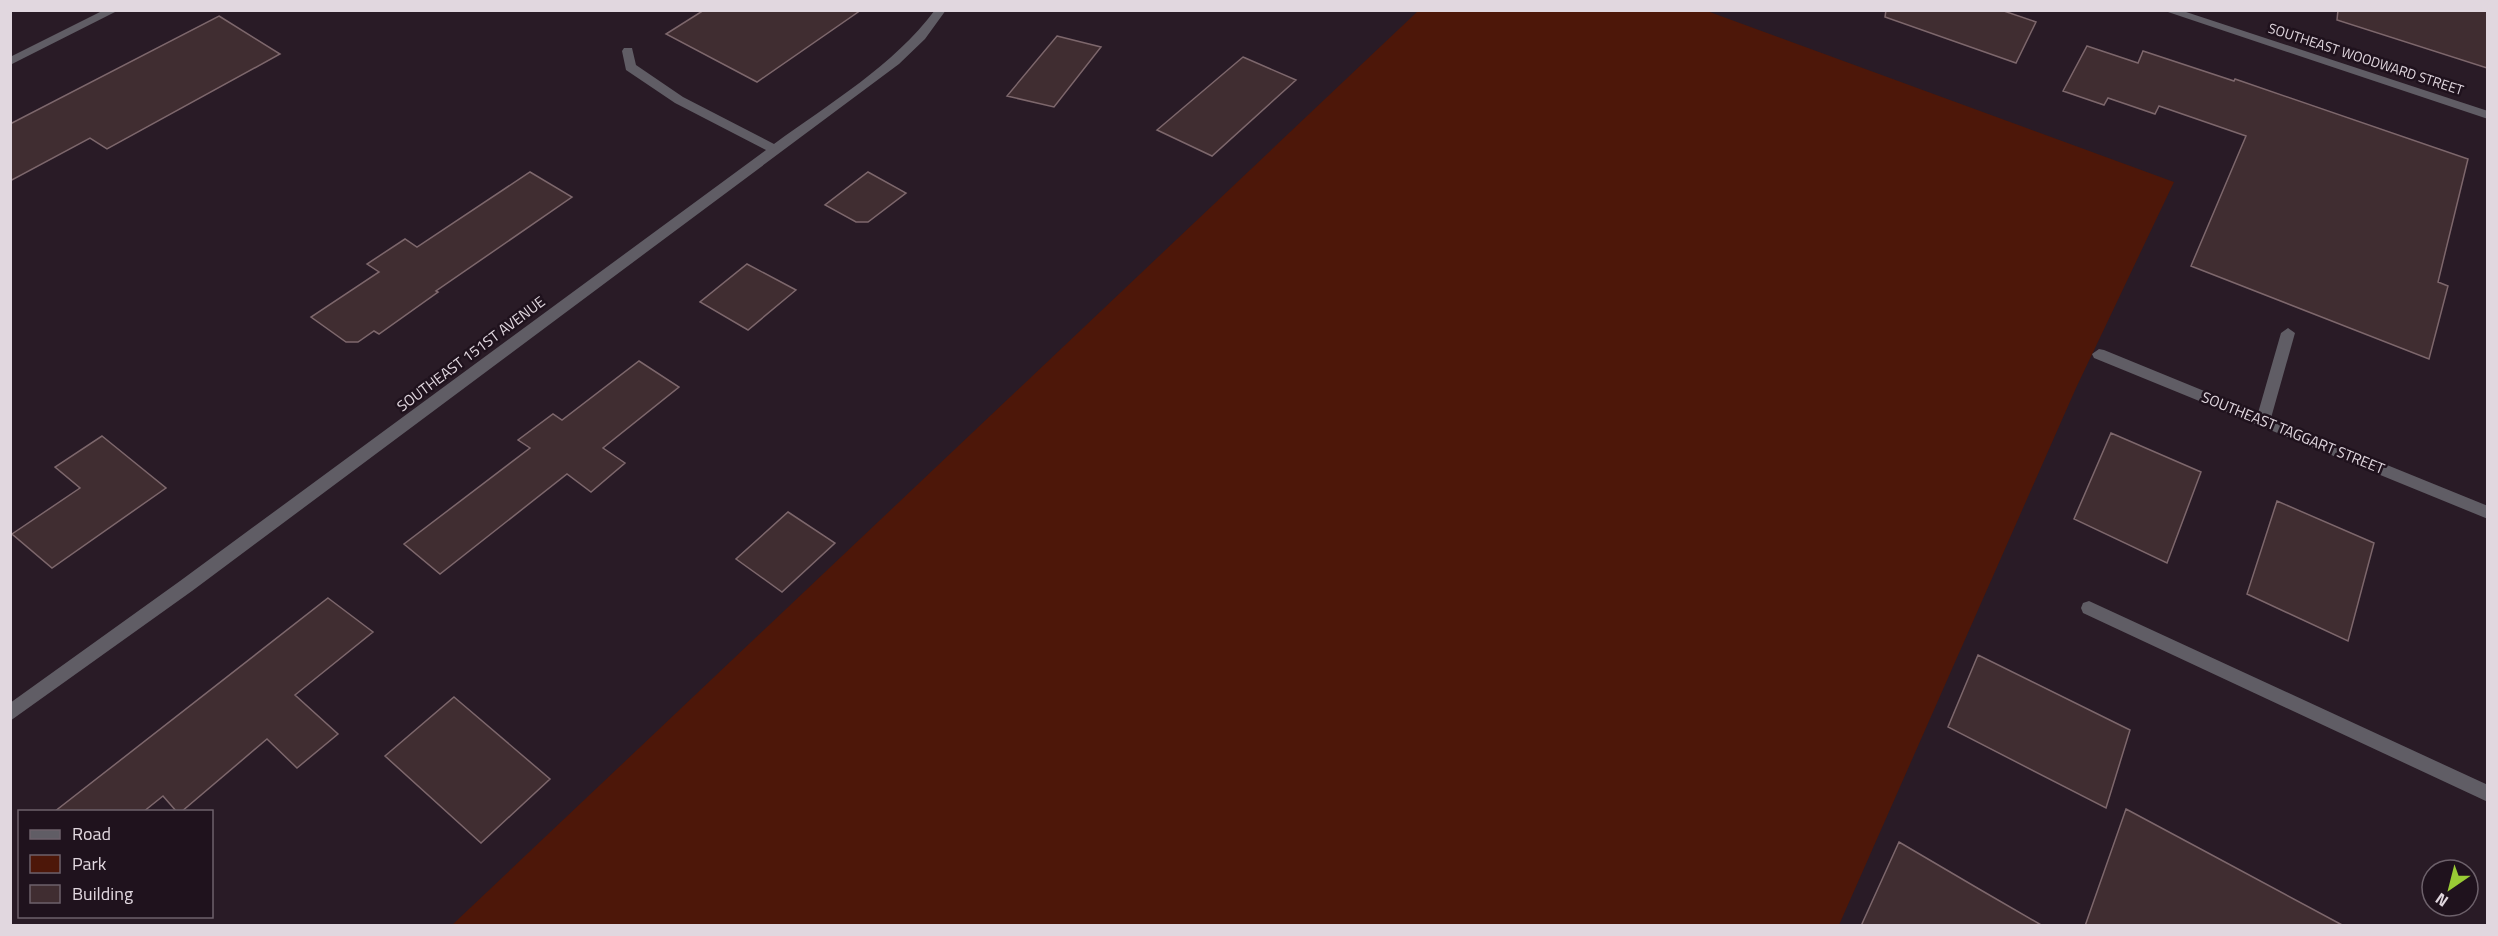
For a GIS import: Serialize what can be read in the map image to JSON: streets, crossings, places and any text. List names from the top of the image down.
{
  "streets": {
    "street": ["SOUTHEAST WOODWARD STREET", "SOUTHEAST 151ST AVENUE", "SOUTHEAST TAGGART STREET"]
  },
  "legend": ["Road", "Park", "Building"],
  "north": "bottom left"
}
